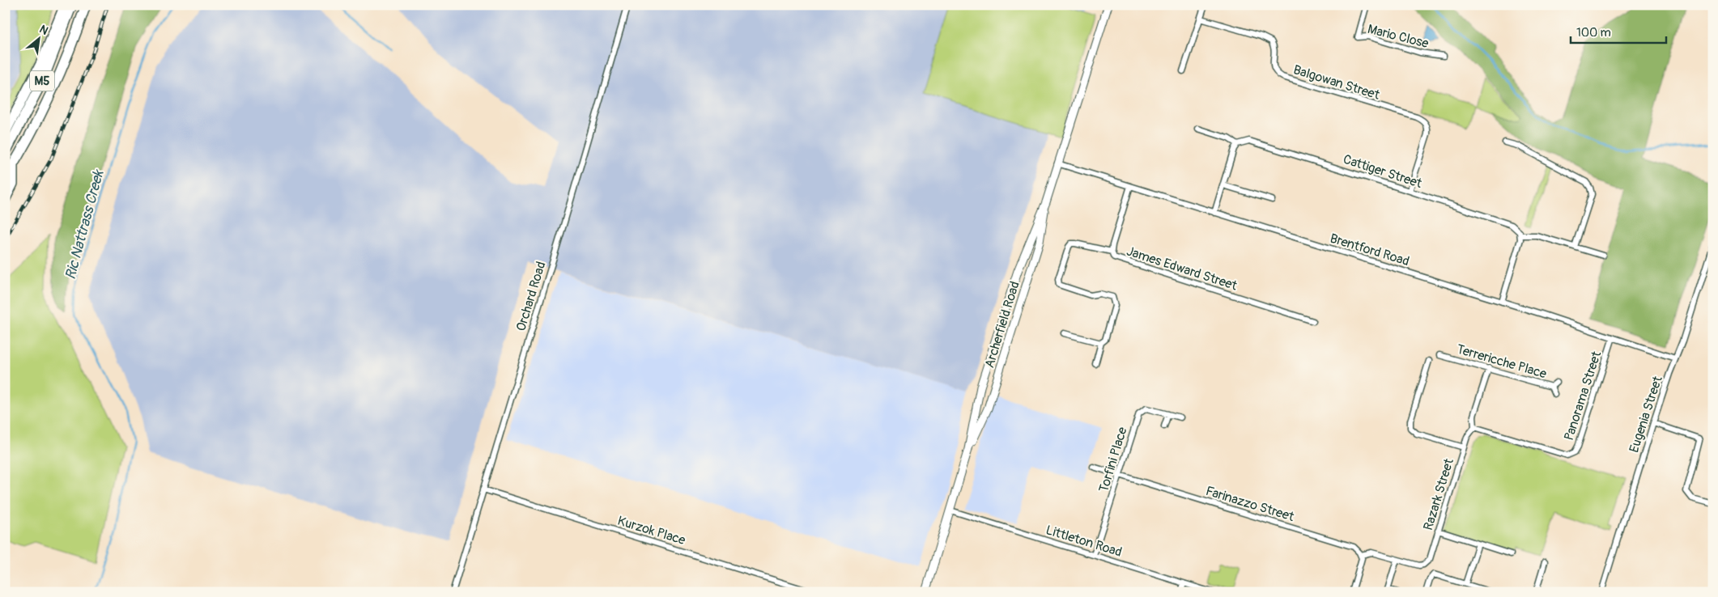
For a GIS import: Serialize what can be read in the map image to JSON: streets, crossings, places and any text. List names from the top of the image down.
{
  "streets": {
    "highway": ["M5"],
    "main road": ["Archerfield Road"],
    "street": [
      "Mario Close",
      "Balgowan Street",
      "Cattiger Street",
      "Brentford Road",
      "James Edward Street",
      "Orchard Road",
      "Terrericche Place",
      "Panorama Street",
      "Eugenia Street",
      "Torfini Place",
      "Razark Street",
      "Farinazzo Street",
      "Kurzok Place",
      "Littleton Road"
    ]
  },
  "crossings": [
    ["Balgowan Street", "Cattiger Street"],
    ["Brentford Road", "James Edward Street"],
    ["Brentford Road", "Archerfield Road"],
    ["Brentford Road", "Panorama Street"],
    ["Brentford Road", "Eugenia Street"],
    ["Orchard Road", "Kurzok Place"],
    ["Archerfield Road", "Littleton Road"],
    ["Terrericche Place", "Razark Street"],
    ["Panorama Street", "Razark Street"],
    ["Torfini Place", "Farinazzo Street"],
    ["Torfini Place", "Littleton Road"],
    ["Razark Street", "Farinazzo Street"]
  ],
  "water": ["Ric Nattrass Creek"],
  "scale_bar": "100 m",
  "north": "top right"
}
